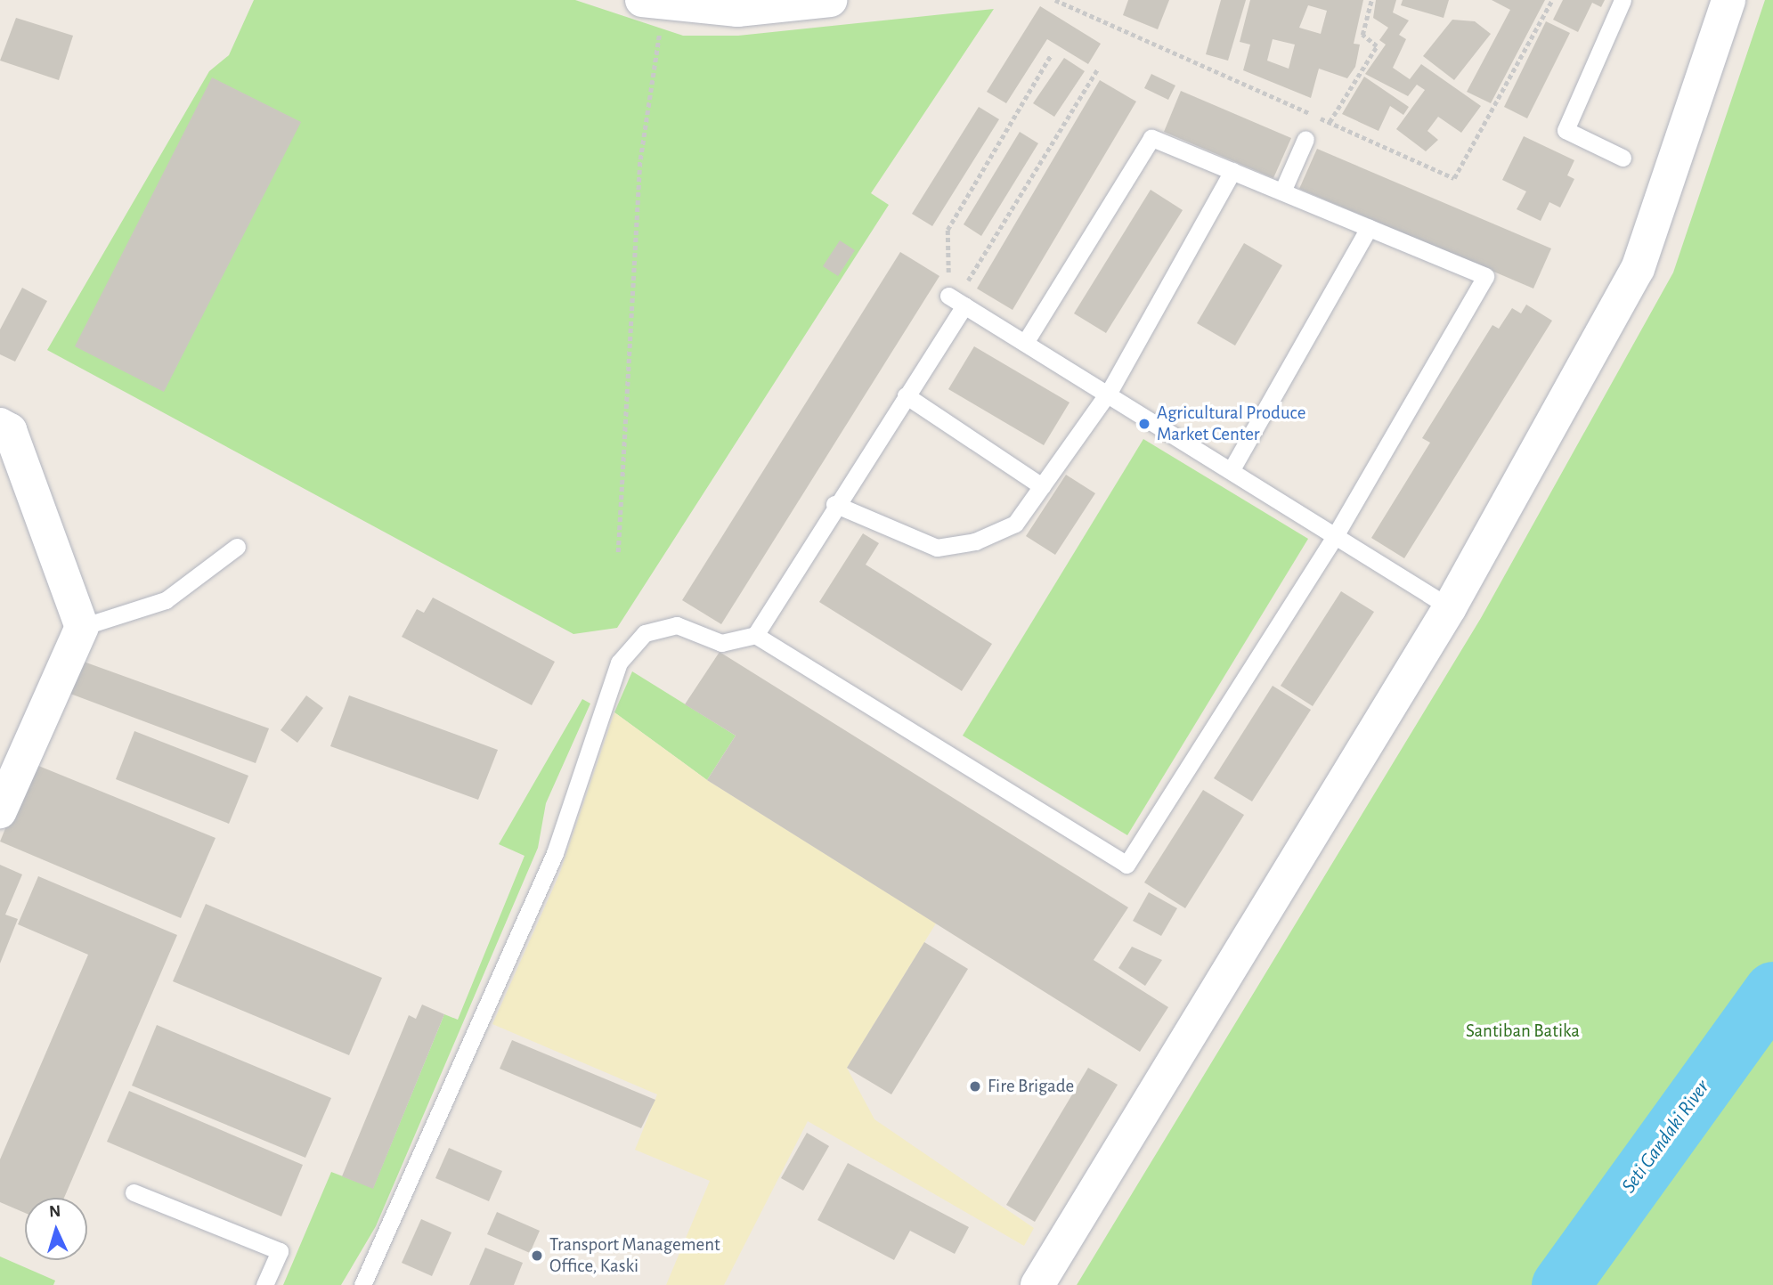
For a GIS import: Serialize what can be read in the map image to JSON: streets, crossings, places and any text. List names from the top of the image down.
{
  "water": ["Seti Gandaki River"],
  "parks": ["Santiban Batika"],
  "places": ["Agricultural Produce Market Center", "Fire Brigade", "Transport Management Office, Kaski"],
  "north": "top"
}
